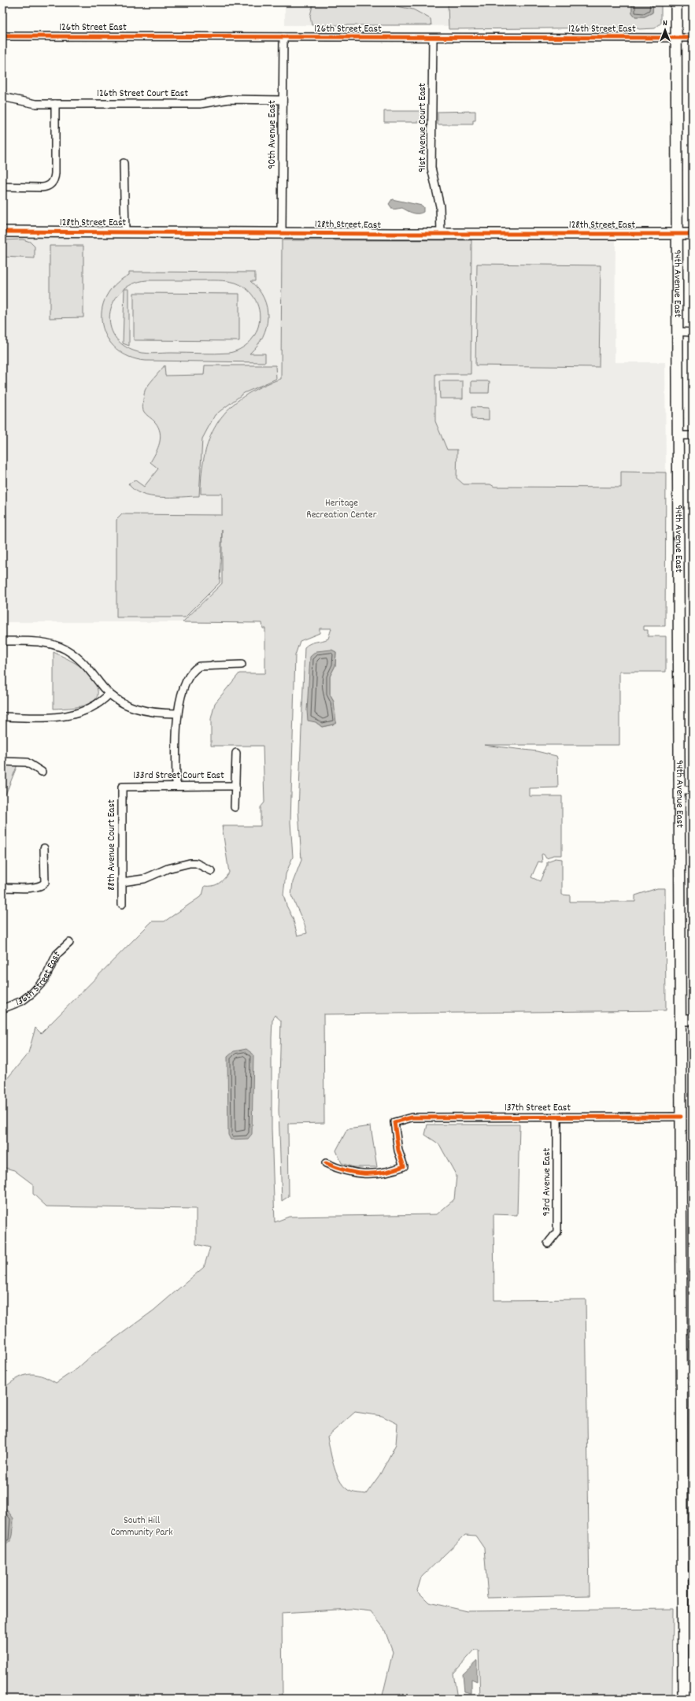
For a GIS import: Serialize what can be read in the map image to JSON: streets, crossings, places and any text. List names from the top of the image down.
{
  "streets": {
    "main road": ["128th Street East", "94th Avenue East"],
    "street": [
      "126th Street East",
      "126th Street Court East",
      "91st Avenue Court East",
      "90th Avenue East",
      "133rd Street Court East",
      "88th Avenue Court East",
      "136th Street East",
      "137th Street East",
      "93rd Avenue East"
    ]
  },
  "crossings": [
    ["126th Street East", "91st Avenue Court East"],
    ["126th Street East", "90th Avenue East"],
    ["126th Street East", "94th Avenue East"],
    ["126th Street Court East", "90th Avenue East"],
    ["91st Avenue Court East", "128th Street East"],
    ["90th Avenue East", "128th Street East"],
    ["128th Street East", "94th Avenue East"],
    ["94th Avenue East", "137th Street East"],
    ["133rd Street Court East", "88th Avenue Court East"],
    ["137th Street East", "93rd Avenue East"]
  ],
  "parks": ["Heritage Recreation Center", "South Hill Community Park"],
  "north": "top"
}
